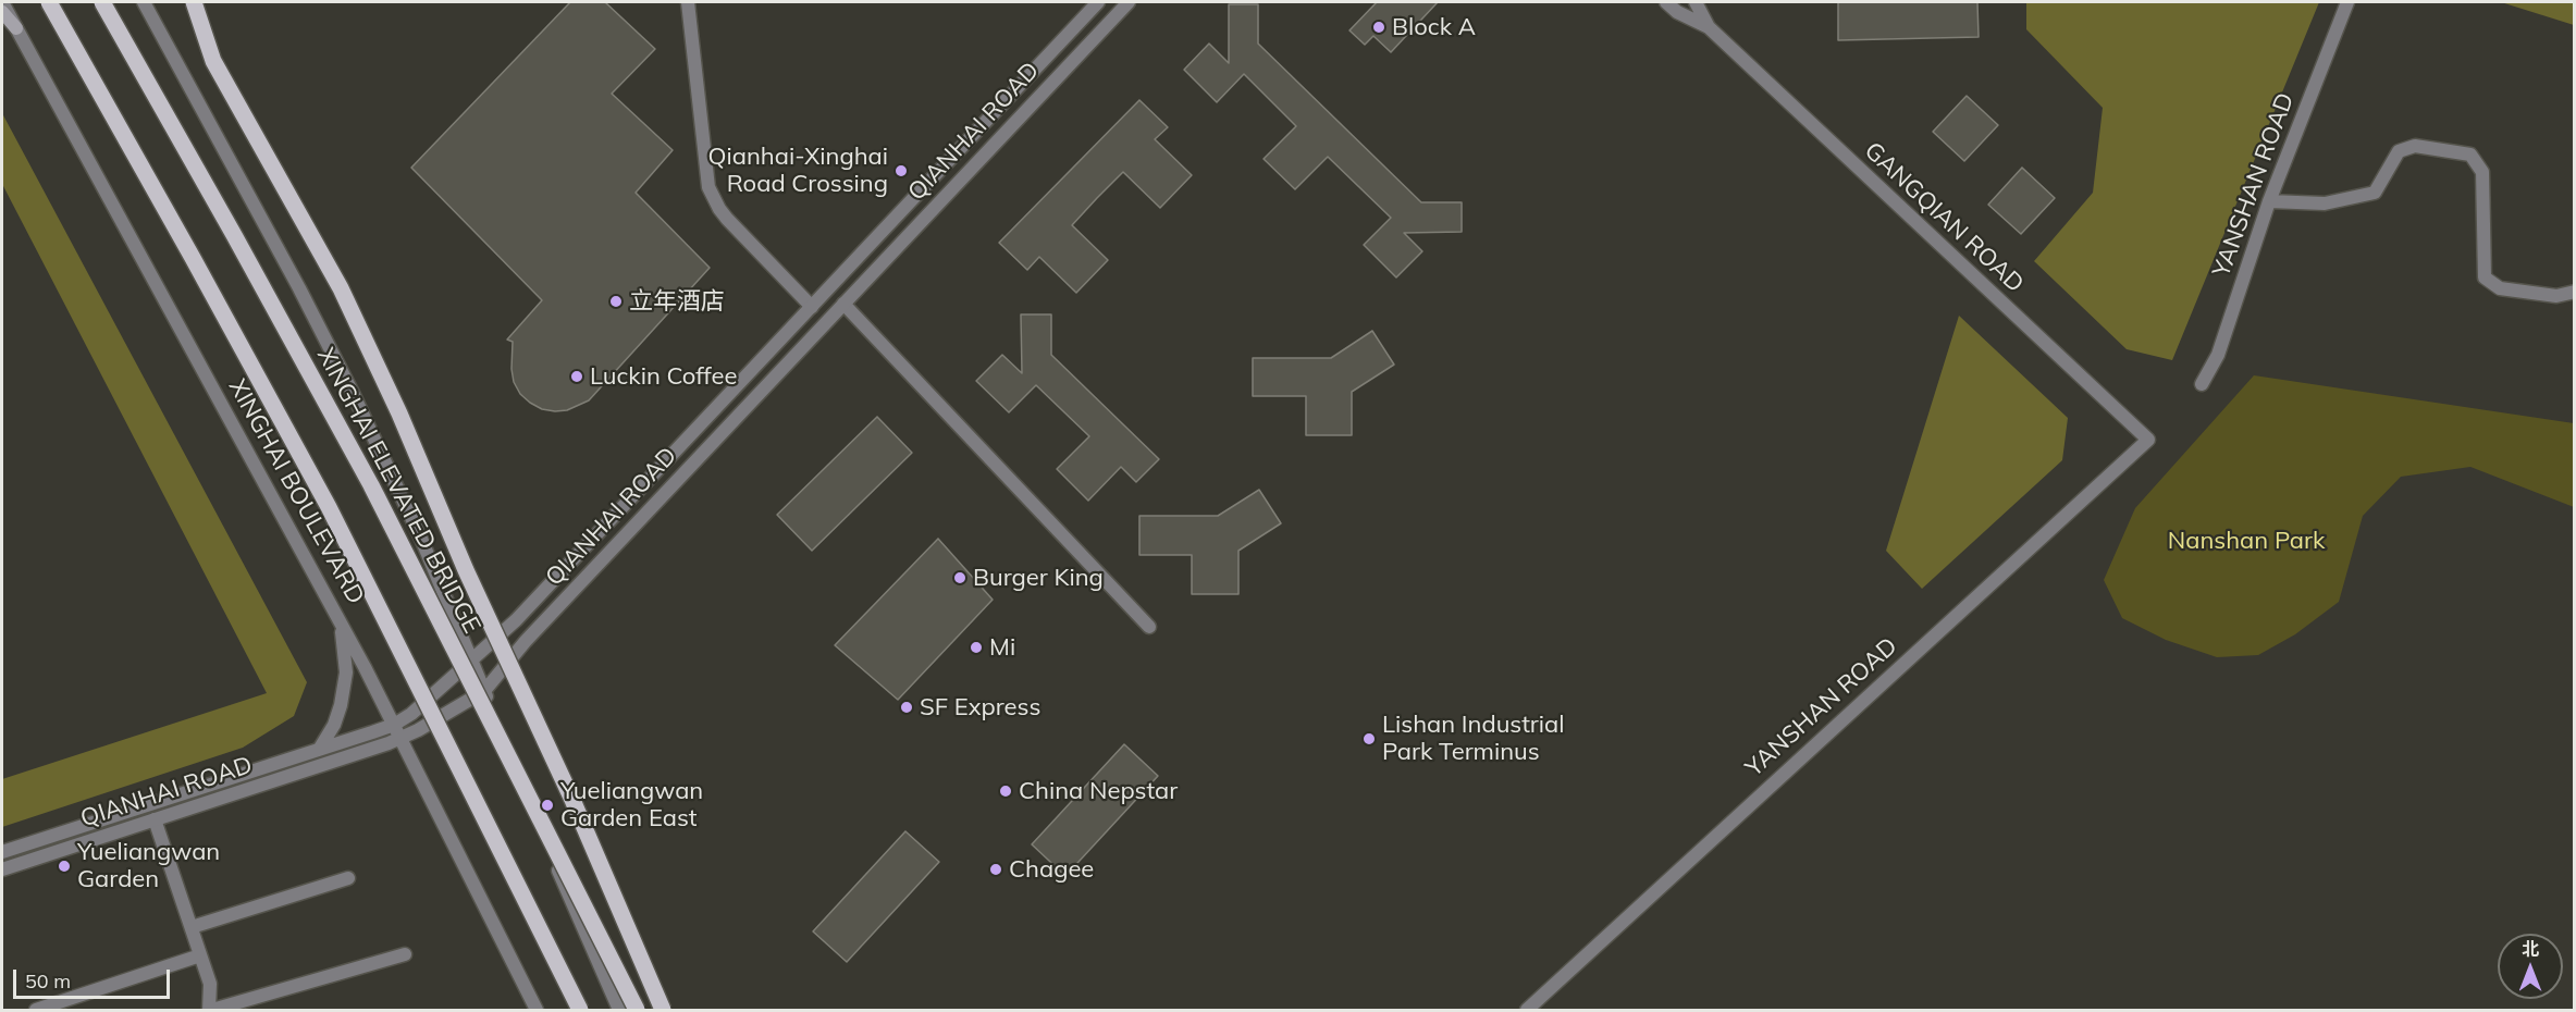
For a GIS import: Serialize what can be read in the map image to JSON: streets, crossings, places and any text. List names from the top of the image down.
{
  "streets": {
    "main road": ["XINGHAI ELEVATED BRIDGE"],
    "street": [
      "QIANHAI ROAD",
      "YANSHAN ROAD",
      "GANGQIAN ROAD",
      "XINGHAI BOULEVARD"
    ]
  },
  "crossings": [
    ["QIANHAI ROAD", "XINGHAI BOULEVARD"],
    ["YANSHAN ROAD", "GANGQIAN ROAD"]
  ],
  "parks": ["Nanshan Park"],
  "places": [
    "Block A",
    "Qianhai-Xinghai Road Crossing",
    "立年酒店",
    "Luckin Coffee",
    "Burger King",
    "Mi",
    "SF Express",
    "Lishan Industrial Park Terminus",
    "China Nepstar",
    "Yueliangwan Garden East",
    "Yueliangwan Garden",
    "Chagee"
  ],
  "scale_bar": "50 m",
  "north": "top"
}
